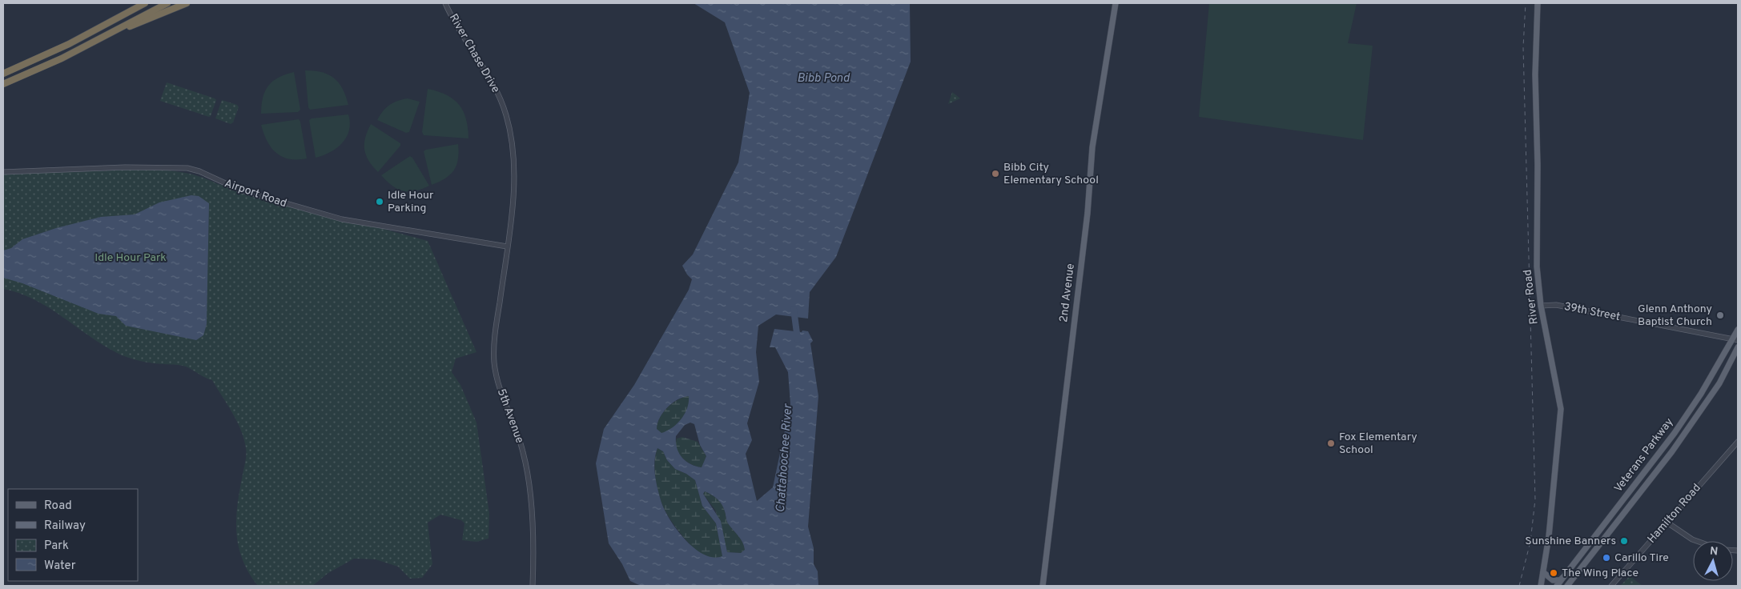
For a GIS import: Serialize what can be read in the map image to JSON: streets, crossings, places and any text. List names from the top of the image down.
{
  "streets": {
    "main road": ["2nd Avenue", "River Road", "Veterans Parkway"],
    "street": [
      "River Chase Drive",
      "Airport Road",
      "39th Street",
      "5th Avenue",
      "Hamilton Road"
    ]
  },
  "crossings": [
    ["River Chase Drive", "Airport Road"],
    ["River Chase Drive", "5th Avenue"],
    ["Airport Road", "5th Avenue"],
    ["River Road", "39th Street"],
    ["39th Street", "Veterans Parkway"]
  ],
  "water": ["Bibb Pond", "Chattahoochee River"],
  "parks": ["Idle Hour Park"],
  "places": [
    "Bibb City Elementary School",
    "Idle Hour Parking",
    "Glenn Anthony Baptist Church",
    "Fox Elementary School",
    "Sunshine Banners",
    "Carillo Tire",
    "The Wing Place"
  ],
  "legend": [
    "Road",
    "Railway",
    "Park",
    "Water"
  ],
  "north": "top"
}
